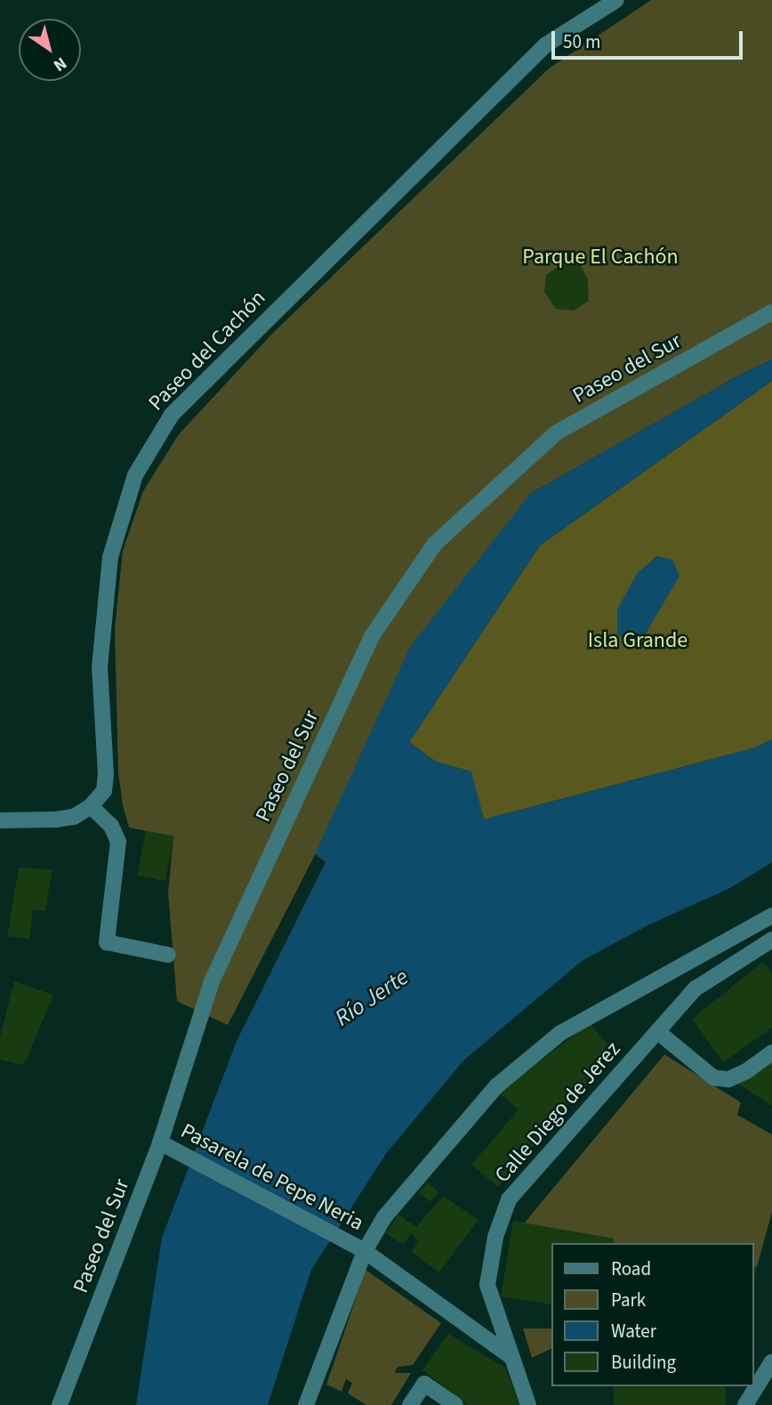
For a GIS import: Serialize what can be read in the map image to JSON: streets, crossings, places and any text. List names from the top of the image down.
{
  "streets": {
    "street": [
      "Paseo del Cachón",
      "Paseo del Sur",
      "Calle Diego de Jerez",
      "Pasarela de Pepe Neria"
    ]
  },
  "crossings": [
    ["Paseo del Sur", "Pasarela de Pepe Neria"],
    ["Calle Diego de Jerez", "Pasarela de Pepe Neria"]
  ],
  "water": ["Río Jerte"],
  "parks": ["Parque El Cachón", "Isla Grande"],
  "legend": [
    "Road",
    "Park",
    "Water",
    "Building"
  ],
  "scale_bar": "50 m",
  "north": "bottom right"
}
